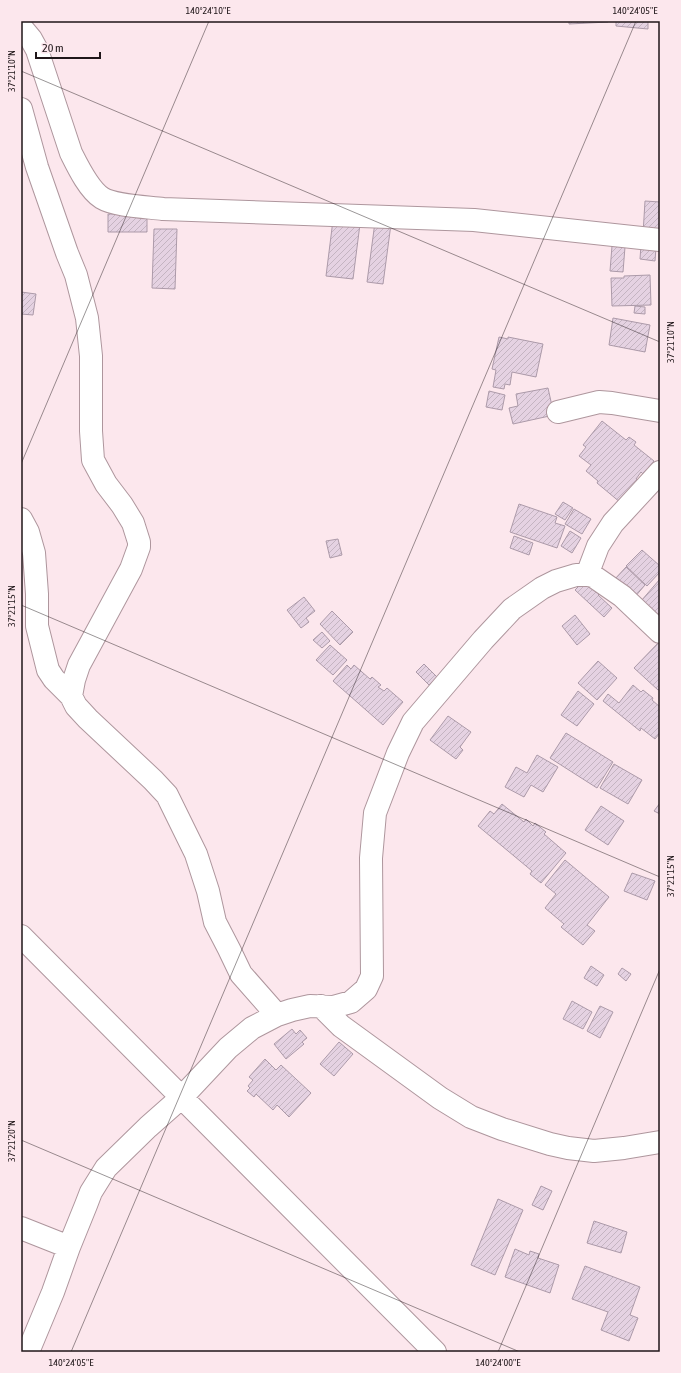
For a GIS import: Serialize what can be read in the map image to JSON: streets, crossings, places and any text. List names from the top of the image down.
{
  "scale_bar": "20 m",
  "coordinates": [
    "140°24'10\"E",
    "140°24'05\"E",
    "37°21'10\"N",
    "37°21'15\"N",
    "37°21'20\"N",
    "140°24'00\"E"
  ]
}
